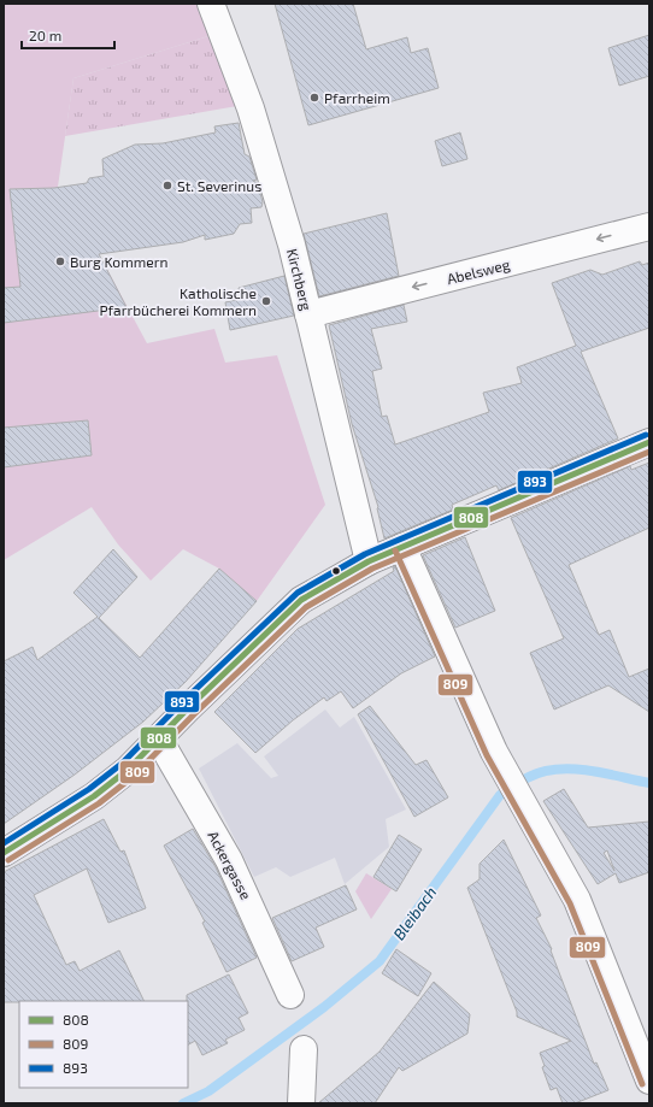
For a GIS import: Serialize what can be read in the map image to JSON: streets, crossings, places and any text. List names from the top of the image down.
{
  "streets": {
    "street": ["Abelsweg", "Kirchberg", "Ackergasse"]
  },
  "crossings": [
    ["Abelsweg", "Kirchberg"]
  ],
  "water": ["Bleibach"],
  "places": [
    "Pfarrheim",
    "St. Severinus",
    "Burg Kommern",
    "Katholische Pfarrbücherei Kommern"
  ],
  "lines": ["transit line 893", "transit line 808", "transit line 809"],
  "legend": ["808", "809", "893"],
  "scale_bar": "20 m"
}
